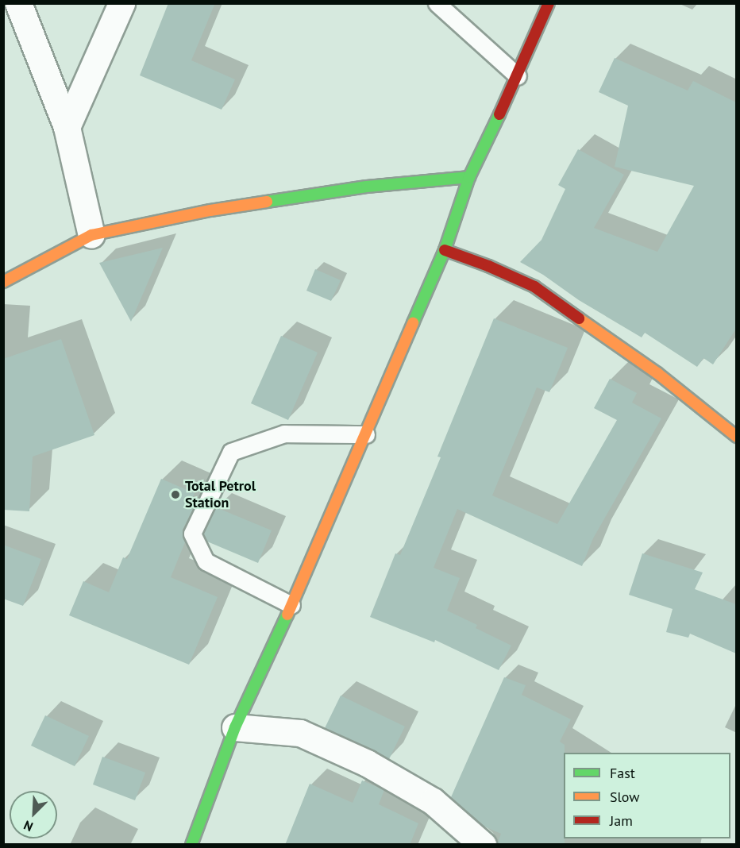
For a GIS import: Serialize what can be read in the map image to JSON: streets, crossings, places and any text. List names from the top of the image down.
{
  "places": ["Total Petrol Station"],
  "legend": ["Fast", "Slow", "Jam"],
  "north": "bottom left"
}
